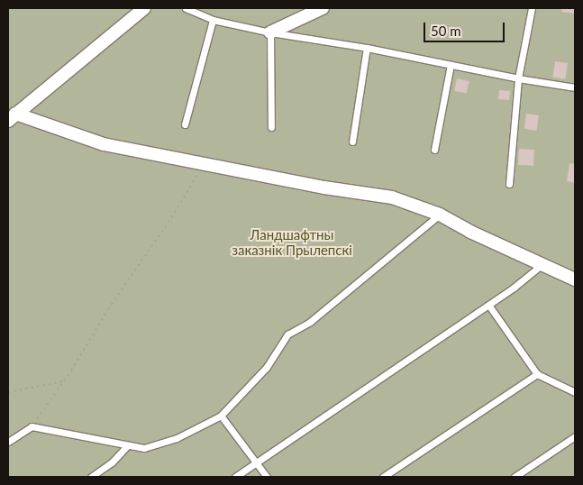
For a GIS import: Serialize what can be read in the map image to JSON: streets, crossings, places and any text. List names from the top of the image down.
{
  "parks": ["Ландшафтны заказнік Прылепскі"],
  "scale_bar": "50 m"
}
